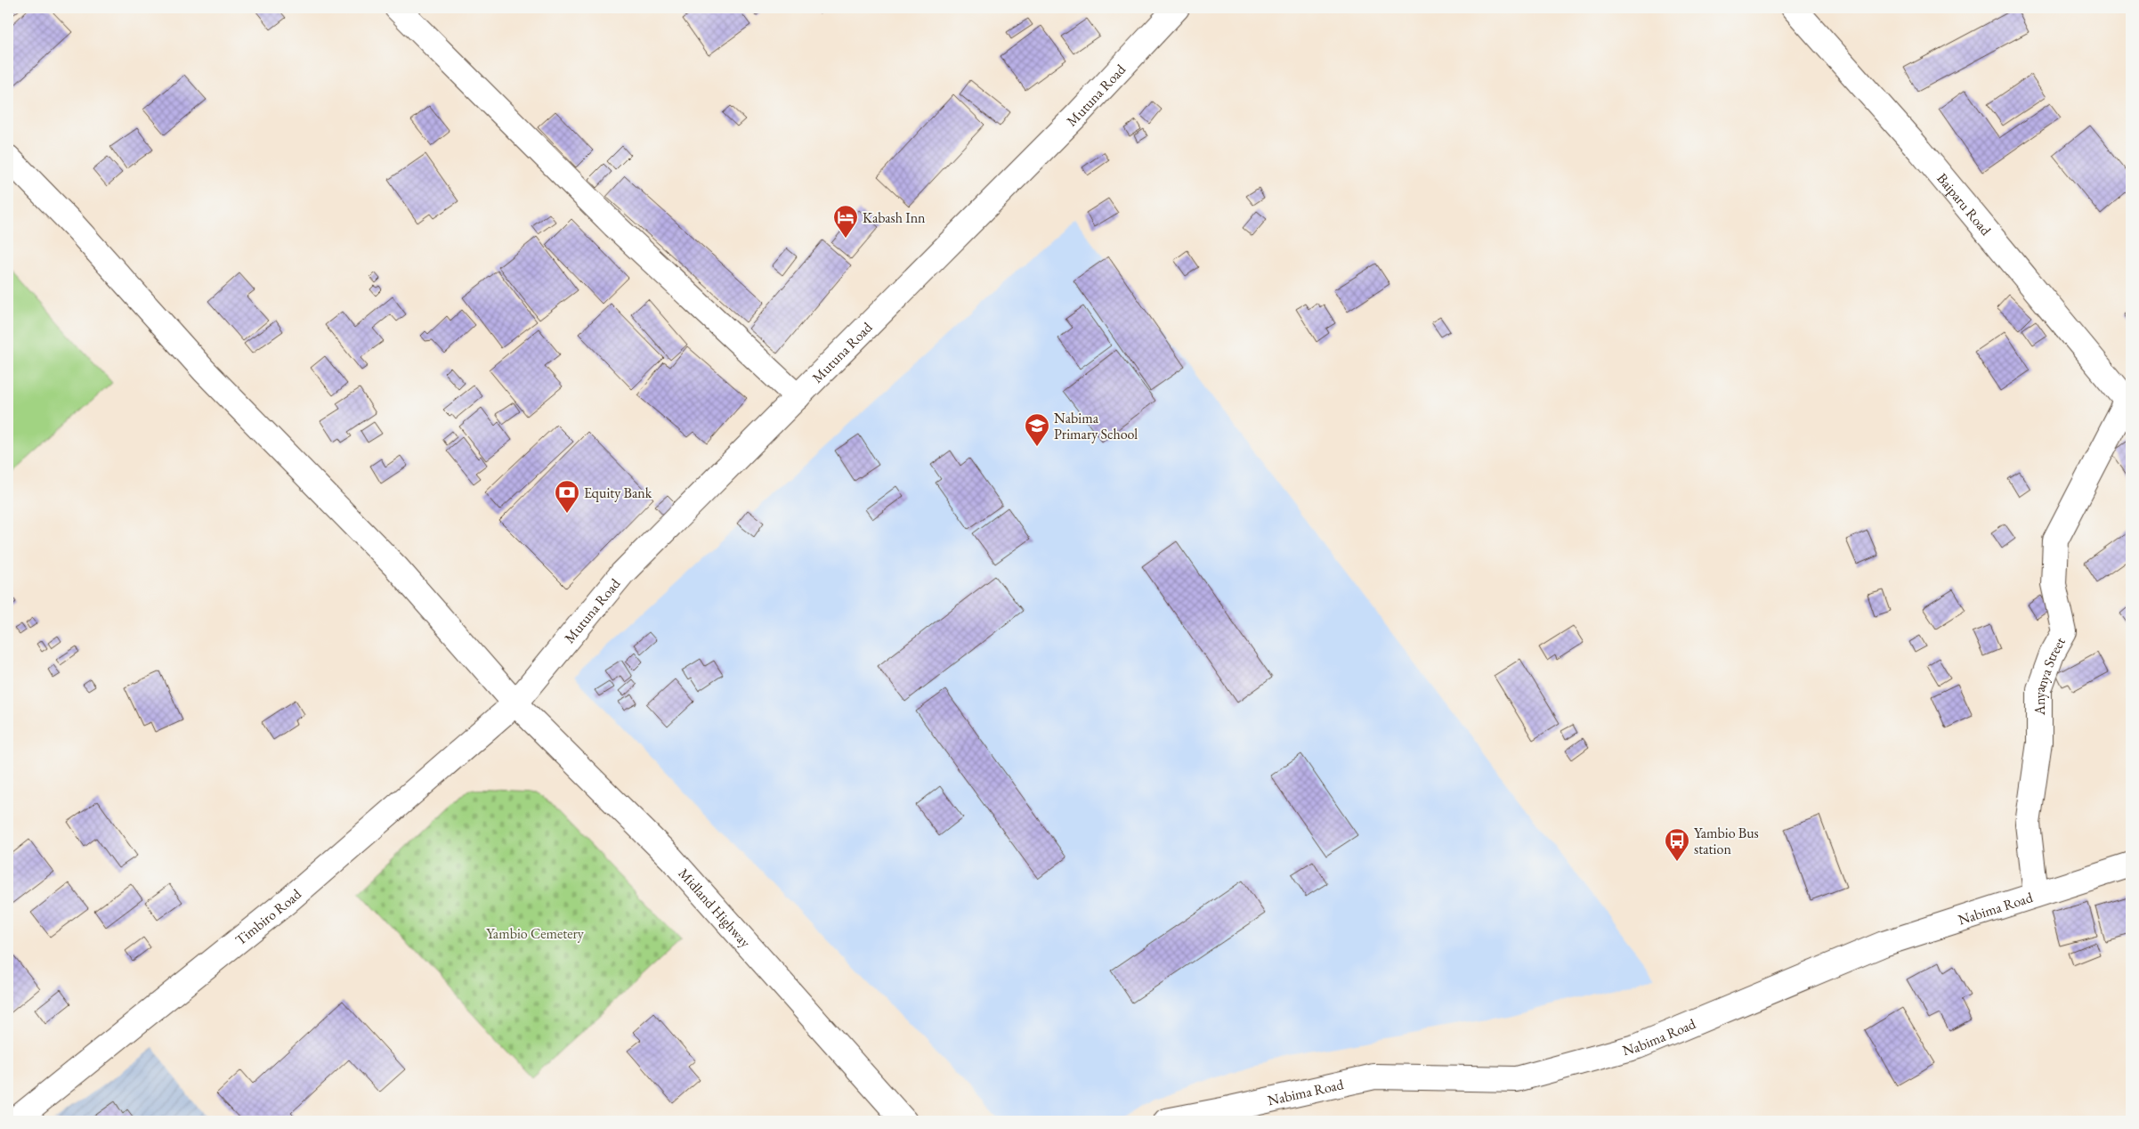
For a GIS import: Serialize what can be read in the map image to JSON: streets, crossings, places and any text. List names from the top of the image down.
{
  "streets": {
    "street": [
      "Mutuna Road",
      "Baiparu Road",
      "Anyanya Street",
      "Midland Highway",
      "Nabima Road",
      "Timbiro Road"
    ]
  },
  "crossings": [
    ["Mutuna Road", "Midland Highway"],
    ["Mutuna Road", "Timbiro Road"],
    ["Baiparu Road", "Anyanya Street"],
    ["Anyanya Street", "Nabima Road"],
    ["Midland Highway", "Timbiro Road"]
  ],
  "parks": ["Yambio Cemetery"],
  "places": {
    "hotel": ["Kabash Inn"],
    "school or university": ["Nabima Primary School"],
    "bank": ["Equity Bank"],
    "bus stop": ["Yambio Bus station"]
  }
}
